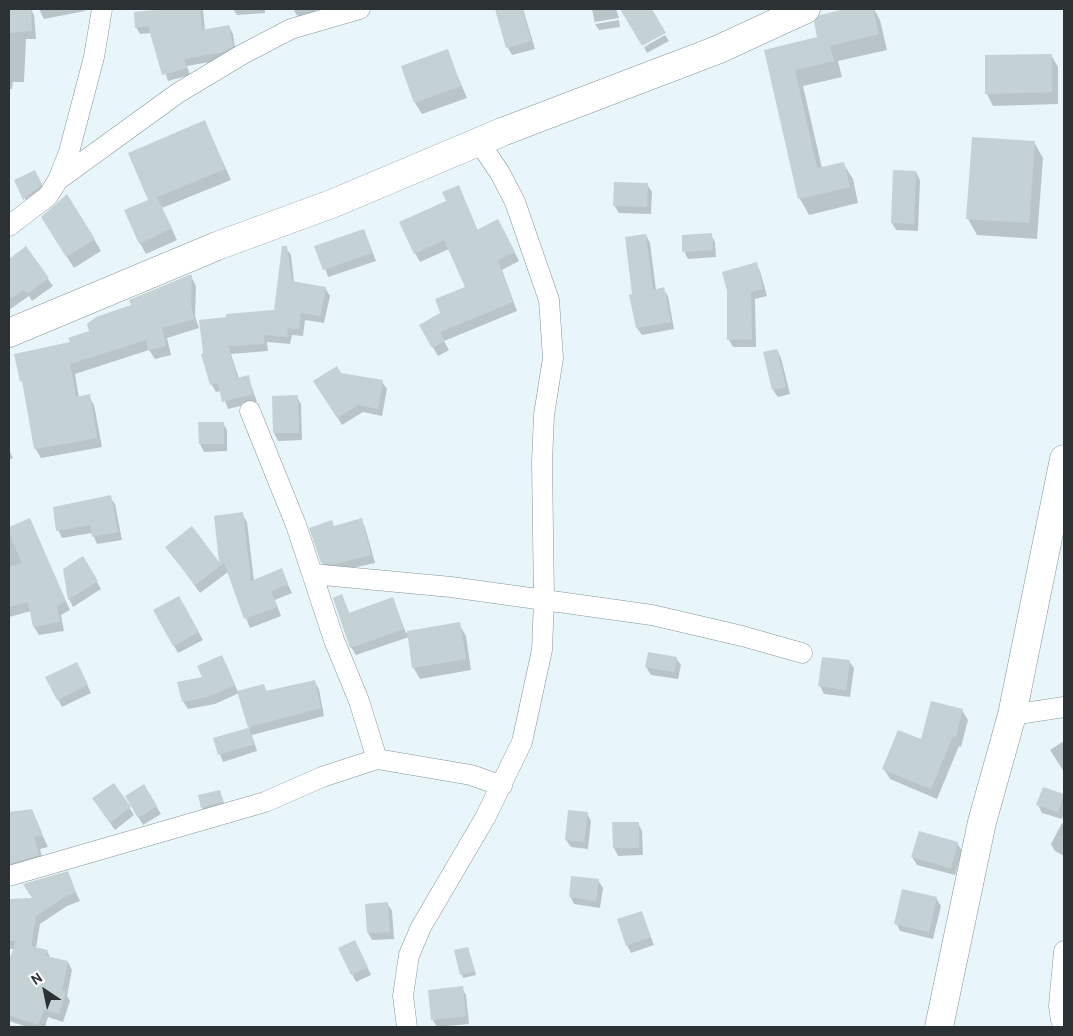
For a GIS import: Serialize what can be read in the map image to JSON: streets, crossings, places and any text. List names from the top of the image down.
{
  "north": "top left"
}
